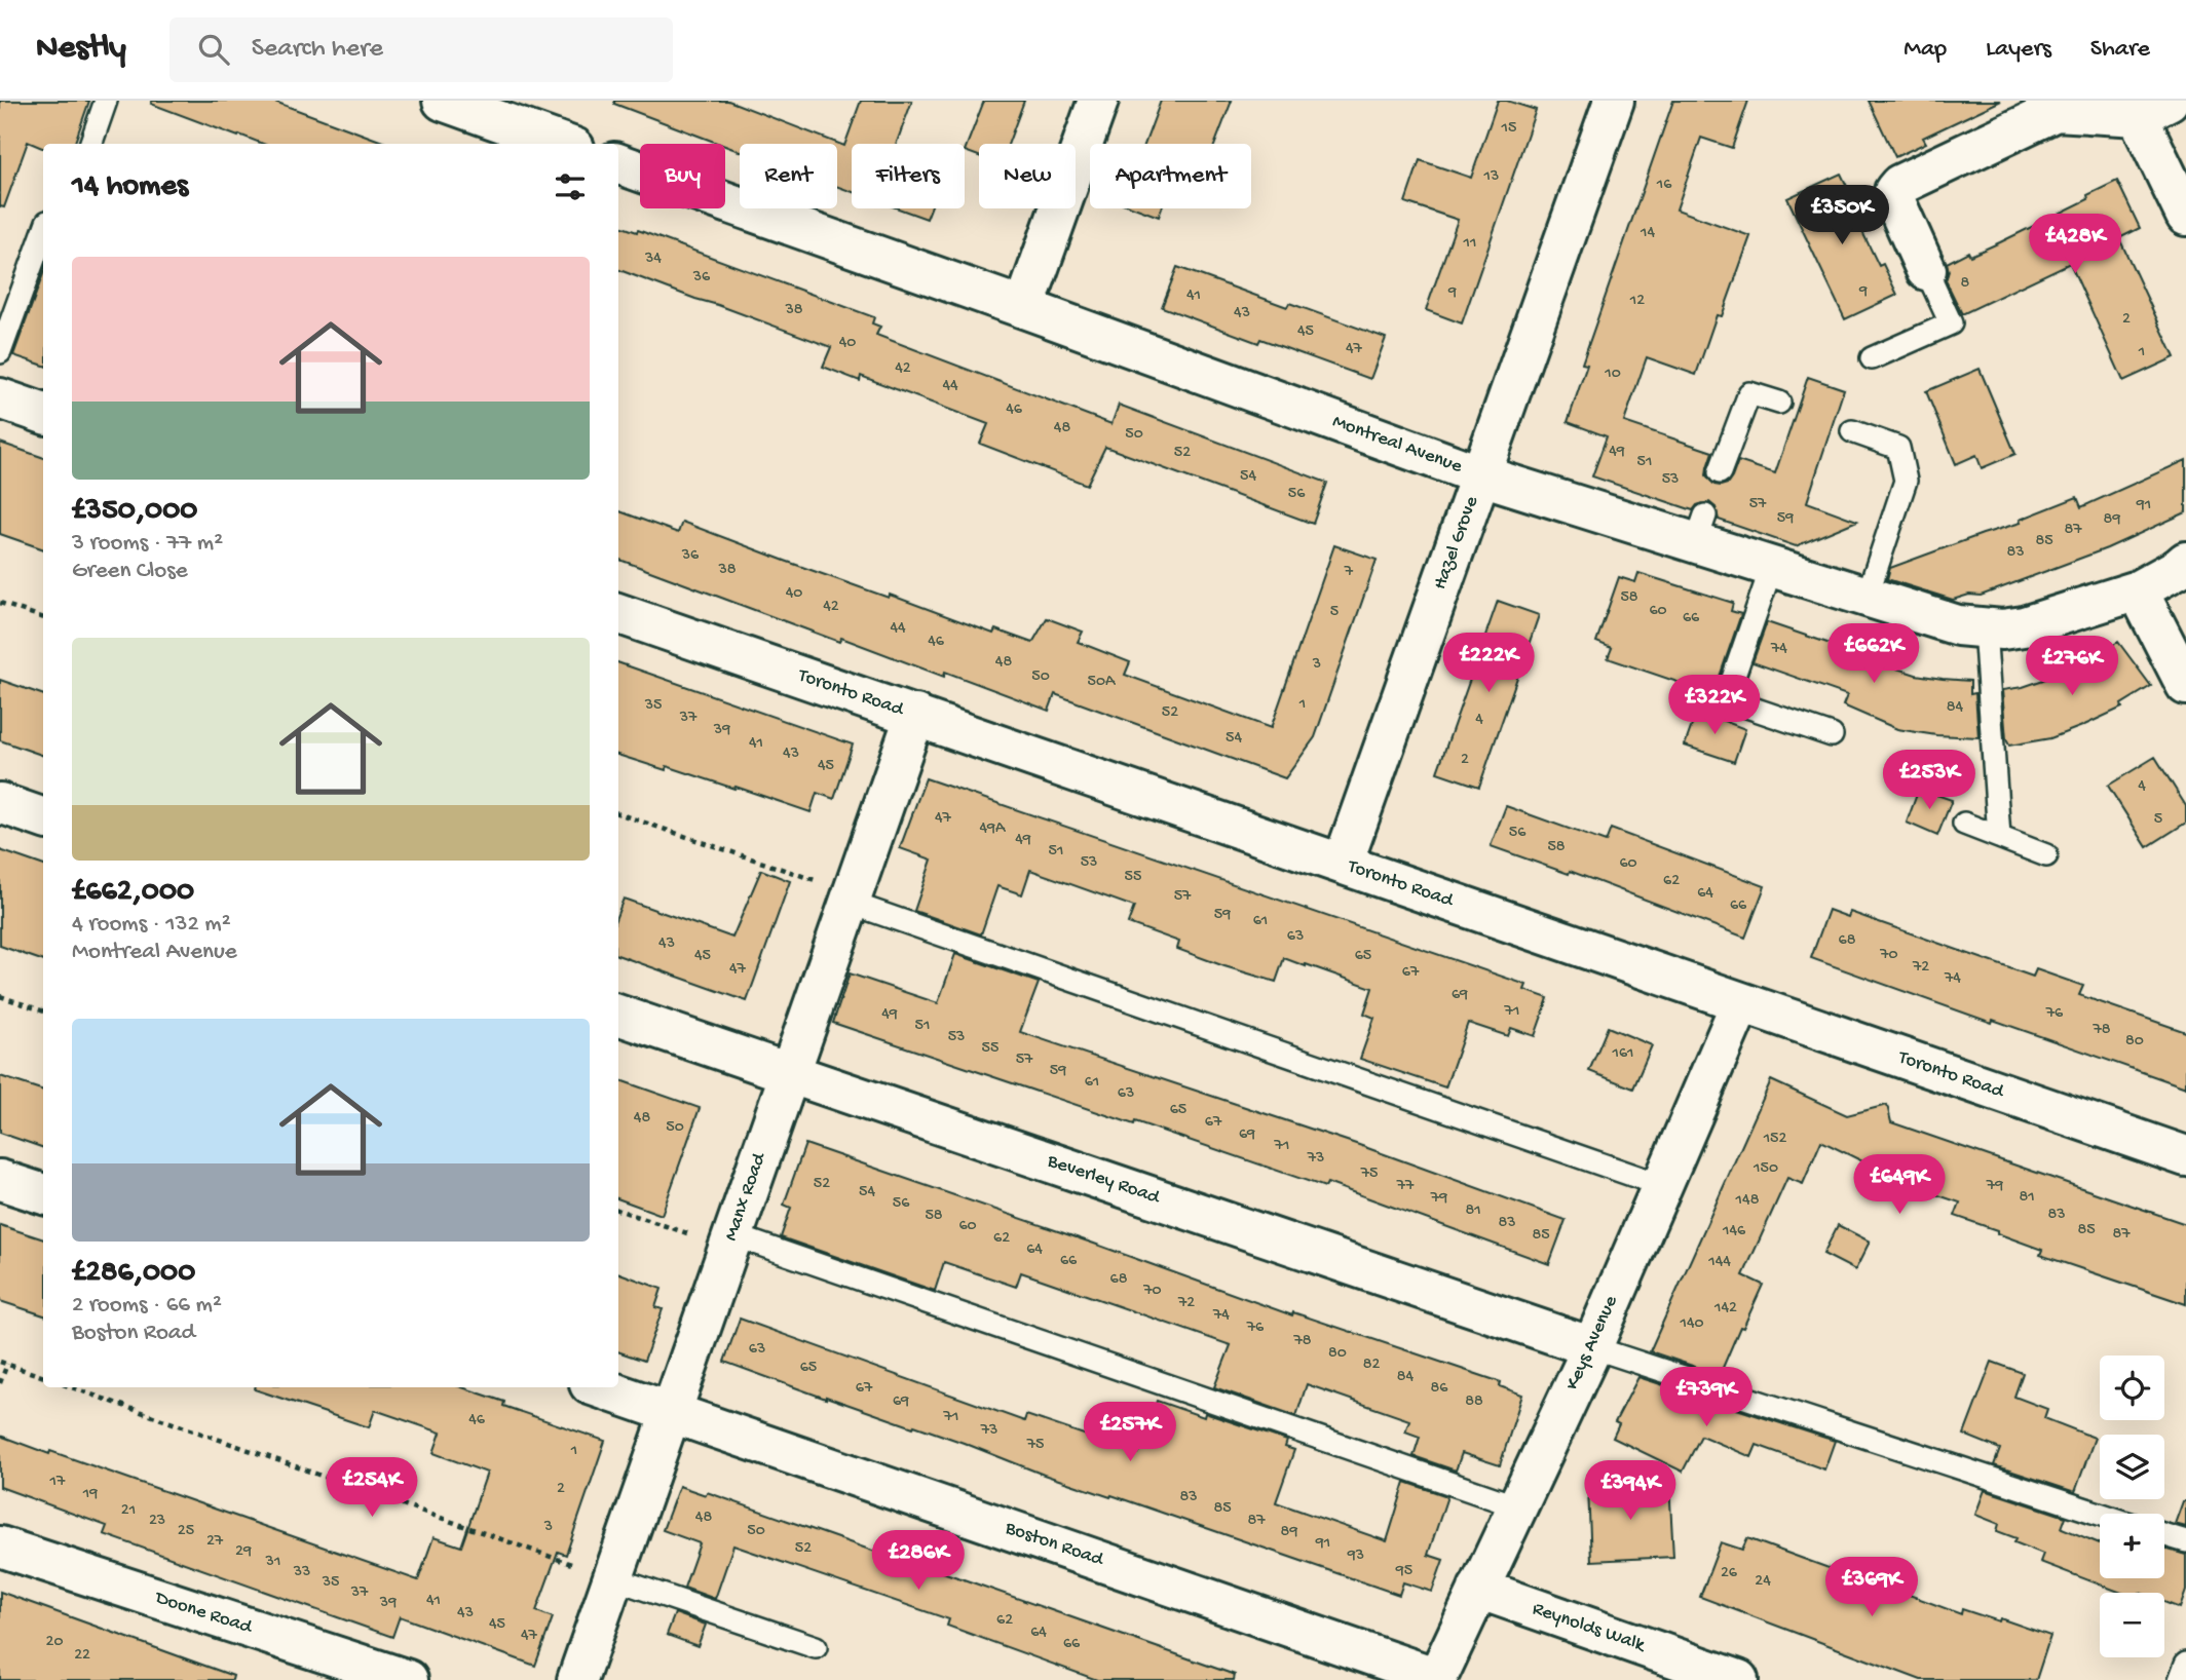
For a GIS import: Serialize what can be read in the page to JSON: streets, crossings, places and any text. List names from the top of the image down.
{
  "streets": {
    "street": [
      "Montreal Avenue",
      "Hazel Grove",
      "Toronto Road",
      "Beverley Road",
      "Manx Road",
      "Keys Avenue",
      "Boston Road",
      "Doone Road",
      "Reynolds Walk"
    ]
  },
  "crossings": [
    ["Montreal Avenue", "Hazel Grove"],
    ["Hazel Grove", "Toronto Road"],
    ["Toronto Road", "Manx Road"],
    ["Toronto Road", "Keys Avenue"],
    ["Beverley Road", "Manx Road"],
    ["Beverley Road", "Keys Avenue"],
    ["Manx Road", "Boston Road"],
    ["Keys Avenue", "Boston Road"],
    ["Keys Avenue", "Reynolds Walk"]
  ],
  "house_numbers": [
    "15",
    "13",
    "16",
    "14",
    "11",
    "34",
    "36",
    "8",
    "9",
    "9",
    "41",
    "12",
    "38",
    "43",
    "2",
    "45",
    "40",
    "47",
    "1",
    "42",
    "10",
    "44",
    "46",
    "48",
    "50",
    "49",
    "52",
    "51",
    "54",
    "53",
    "56",
    "57",
    "91",
    "59",
    "89",
    "87",
    "85",
    "83",
    "36",
    "38",
    "7",
    "40",
    "58",
    "42",
    "60",
    "5",
    "66",
    "44",
    "46",
    "74",
    "48",
    "3",
    "50",
    "50A",
    "1",
    "35",
    "84",
    "52",
    "37",
    "4",
    "39",
    "54",
    "41",
    "43",
    "2",
    "45",
    "4",
    "47",
    "5",
    "49A",
    "56",
    "49",
    "58",
    "51",
    "53",
    "60",
    "55",
    "62",
    "64",
    "57",
    "66",
    "59",
    "61",
    "63",
    "68",
    "43",
    "70",
    "45",
    "65",
    "72",
    "47",
    "67",
    "74",
    "69",
    "71",
    "76",
    "49",
    "51",
    "78",
    "53",
    "80",
    "55",
    "161",
    "57",
    "59",
    "61",
    "63",
    "65",
    "48",
    "67",
    "50",
    "69",
    "152",
    "71",
    "73",
    "150",
    "75",
    "52",
    "77",
    "79",
    "54",
    "81",
    "79",
    "148",
    "56",
    "81",
    "83",
    "58",
    "83",
    "60",
    "85",
    "146",
    "87",
    "85",
    "62",
    "64",
    "66",
    "144",
    "68",
    "70",
    "72",
    "142",
    "74",
    "140",
    "76",
    "78",
    "63",
    "80",
    "82",
    "65",
    "84",
    "67",
    "86",
    "69",
    "88",
    "71",
    "46",
    "73",
    "75",
    "1",
    "17",
    "2",
    "19",
    "83",
    "85",
    "21",
    "48",
    "23",
    "87",
    "3",
    "25",
    "50",
    "89",
    "27",
    "91",
    "52",
    "29",
    "93",
    "31",
    "95",
    "33",
    "26",
    "24",
    "35",
    "37",
    "41",
    "39",
    "43",
    "62",
    "45",
    "64",
    "47",
    "20",
    "66",
    "22"
  ],
  "page": {
    "header": "Nestly",
    "search": "Search here",
    "nav": ["Map", "Layers", "Share"],
    "chip": [
      "Buy",
      "Rent",
      "Filters",
      "New",
      "Apartment"
    ],
    "heading": "14 homes",
    "price": [
      "£350K",
      "£428K",
      "£662K",
      "£222K",
      "£276K",
      "£322K",
      "£253K",
      "£649K",
      "£739K",
      "£257K",
      "£254K",
      "£394K",
      "£286K",
      "£369K"
    ],
    "list": [
      {
        "name": "£350,000",
        "note": "3 rooms · 77 m² · Green Close"
      },
      {
        "name": "£662,000",
        "note": "4 rooms · 132 m² · Montreal Avenue"
      },
      {
        "name": "£286,000",
        "note": "2 rooms · 66 m² · Boston Road"
      }
    ],
    "map_buttons": ["+", "−"]
  }
}
